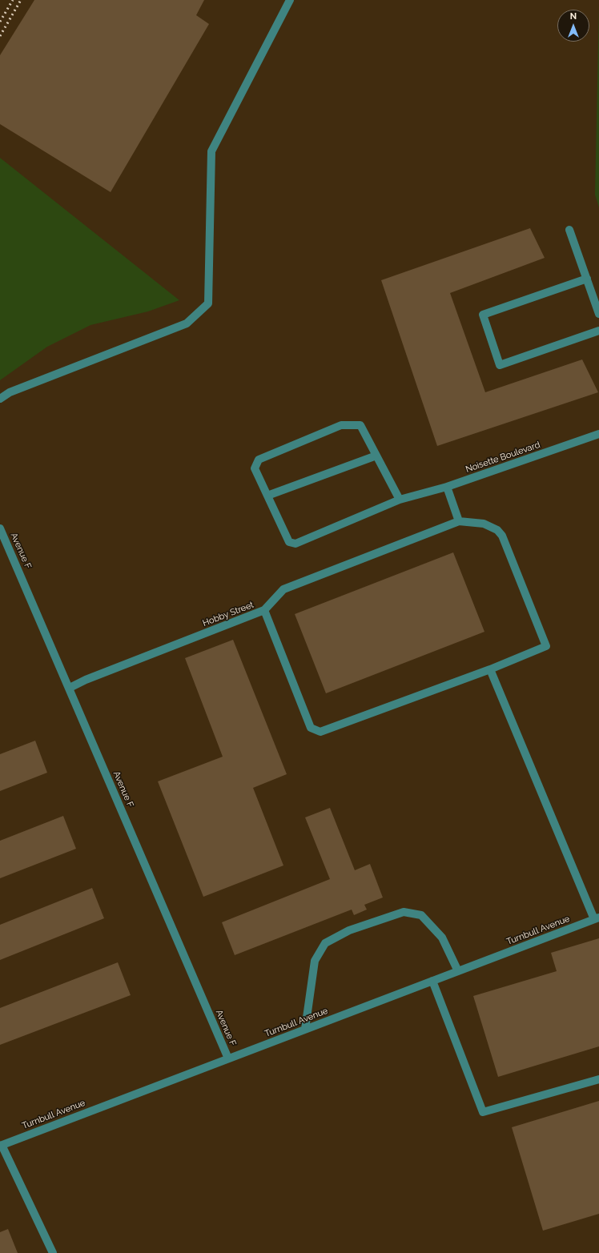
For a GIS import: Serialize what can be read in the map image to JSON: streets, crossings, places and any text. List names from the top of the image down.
{
  "streets": {
    "street": [
      "Noisette Boulevard",
      "Avenue F",
      "Hobby Street",
      "Turnbull Avenue"
    ]
  },
  "crossings": [
    ["Avenue F", "Hobby Street"],
    ["Avenue F", "Turnbull Avenue"]
  ],
  "north": "top"
}
